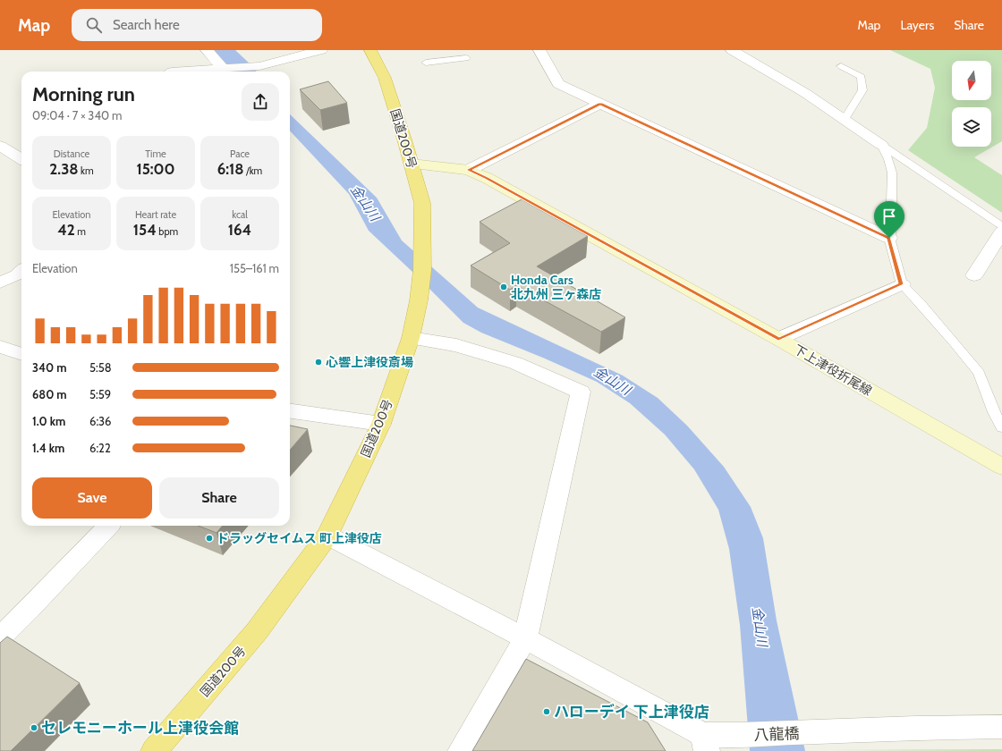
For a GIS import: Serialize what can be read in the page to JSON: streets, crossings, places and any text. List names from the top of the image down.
{
  "streets": {
    "highway": ["国道200号"],
    "main road": ["下上津役折尾線"],
    "street": ["八龍橋"]
  },
  "crossings": [
    ["国道200号", "下上津役折尾線"]
  ],
  "water": ["金山川"],
  "places": [
    "Honda Cars 北九州 三ヶ森店",
    "心響上津役斎場",
    "ドラッグセイムス 町上津役店",
    "ハローデイ 下上津役店",
    "セレモニーホール上津役会館"
  ],
  "north": "bottom",
  "page": {
    "header": "Map",
    "search": "Search here",
    "nav": ["Map", "Layers", "Share"],
    "heading": ["Morning run", "09:04 · 7 × 340 m"],
    "stats": [
      ["Distance", "2.38 km"],
      ["Time", "15:00"],
      ["Pace", "6:18 /km"],
      ["Elevation", "42 m"],
      ["Heart rate", "154 bpm"],
      ["kcal", "164"]
    ],
    "chart": ["Elevation", "155–161 m"],
    "list": [
      {
        "name": "340 m",
        "note": "5:58"
      },
      {
        "name": "680 m",
        "note": "5:59"
      },
      {
        "name": "1.0 km",
        "note": "6:36"
      },
      {
        "name": "1.4 km",
        "note": "6:22"
      }
    ],
    "buttons": ["Save", "Share"]
  }
}
